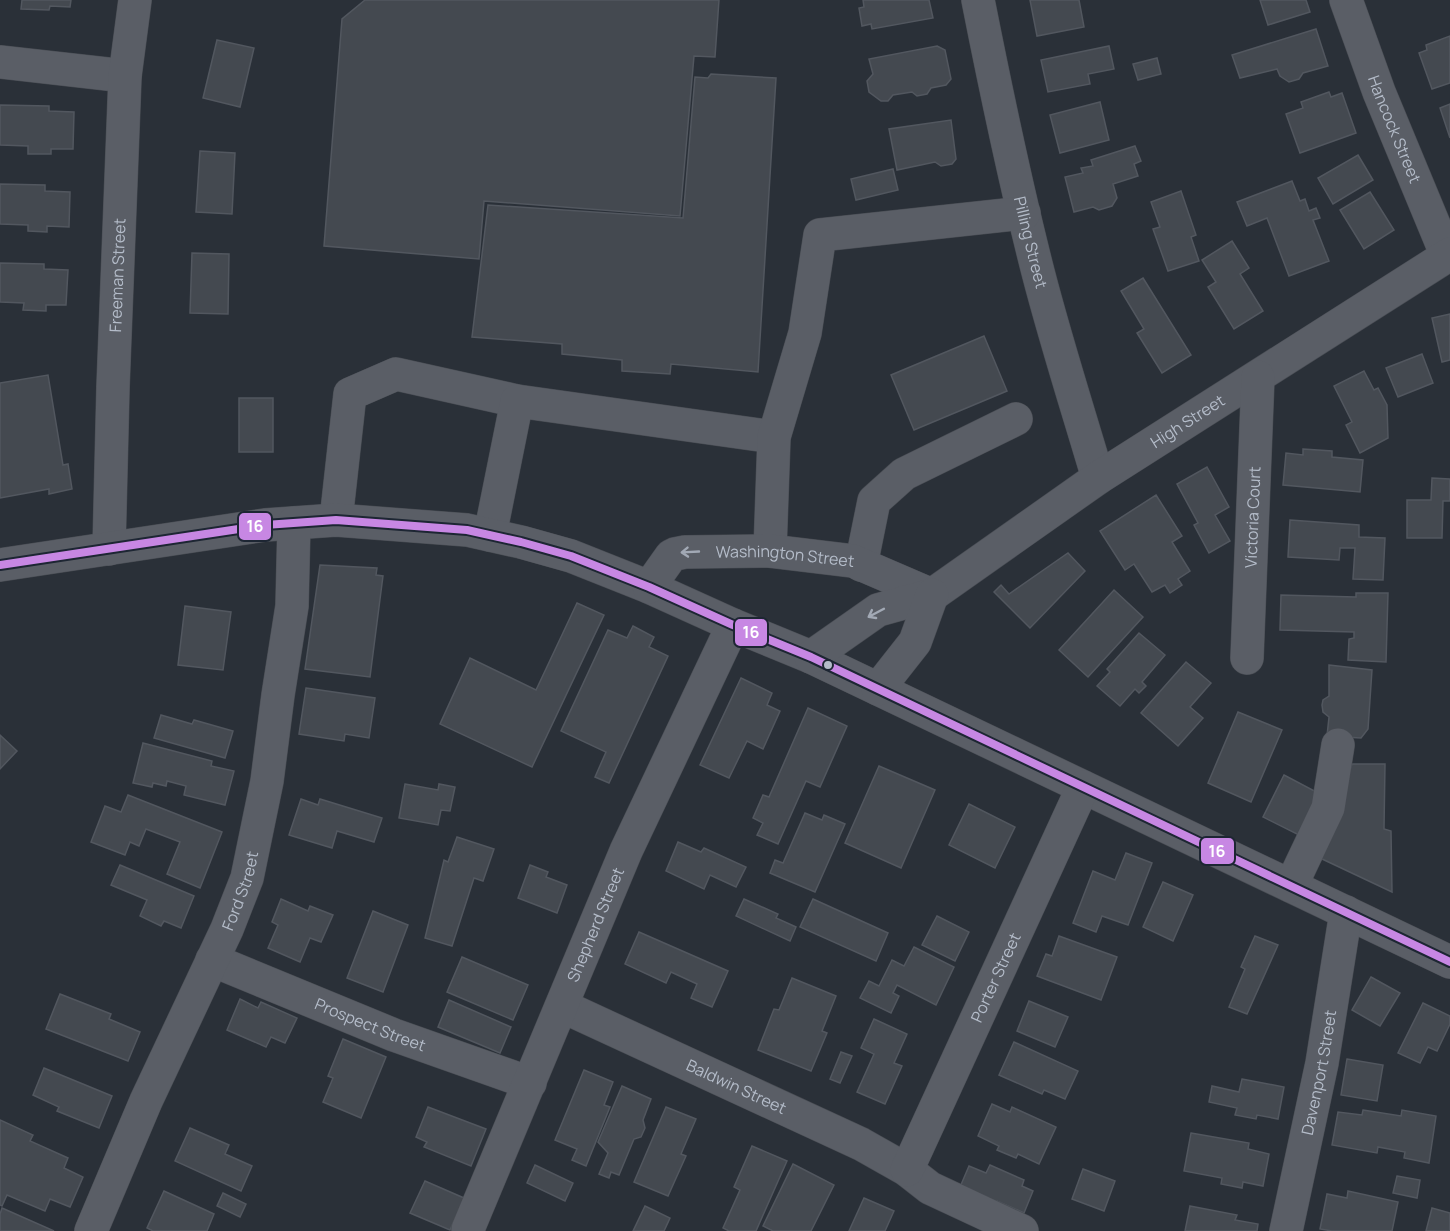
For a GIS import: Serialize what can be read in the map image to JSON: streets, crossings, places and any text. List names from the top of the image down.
{
  "streets": {
    "street": [
      "Hancock Street",
      "Pilling Street",
      "Freeman Street",
      "High Street",
      "Victoria Court",
      "Washington Street",
      "Ford Street",
      "Shepherd Street",
      "Porter Street",
      "Prospect Street",
      "Davenport Street",
      "Baldwin Street"
    ]
  },
  "crossings": [
    ["Hancock Street", "High Street"],
    ["Pilling Street", "High Street"],
    ["High Street", "Victoria Court"],
    ["High Street", "Washington Street"],
    ["Ford Street", "Prospect Street"],
    ["Shepherd Street", "Prospect Street"],
    ["Shepherd Street", "Baldwin Street"],
    ["Porter Street", "Baldwin Street"]
  ],
  "lines": ["transit line 16"]
}
